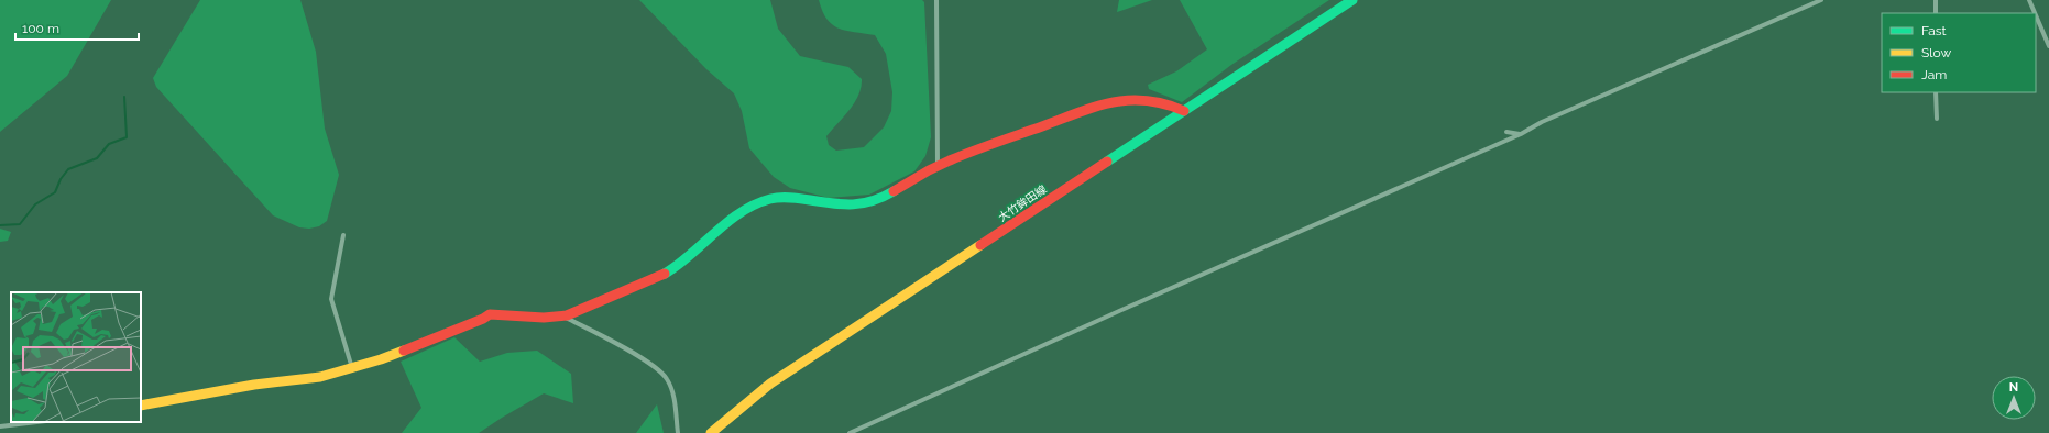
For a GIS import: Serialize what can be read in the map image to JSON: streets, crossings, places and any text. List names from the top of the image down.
{
  "streets": {
    "street": ["大竹鉾田線"]
  },
  "legend": ["Fast", "Slow", "Jam"],
  "scale_bar": "100 m",
  "north": "top"
}
